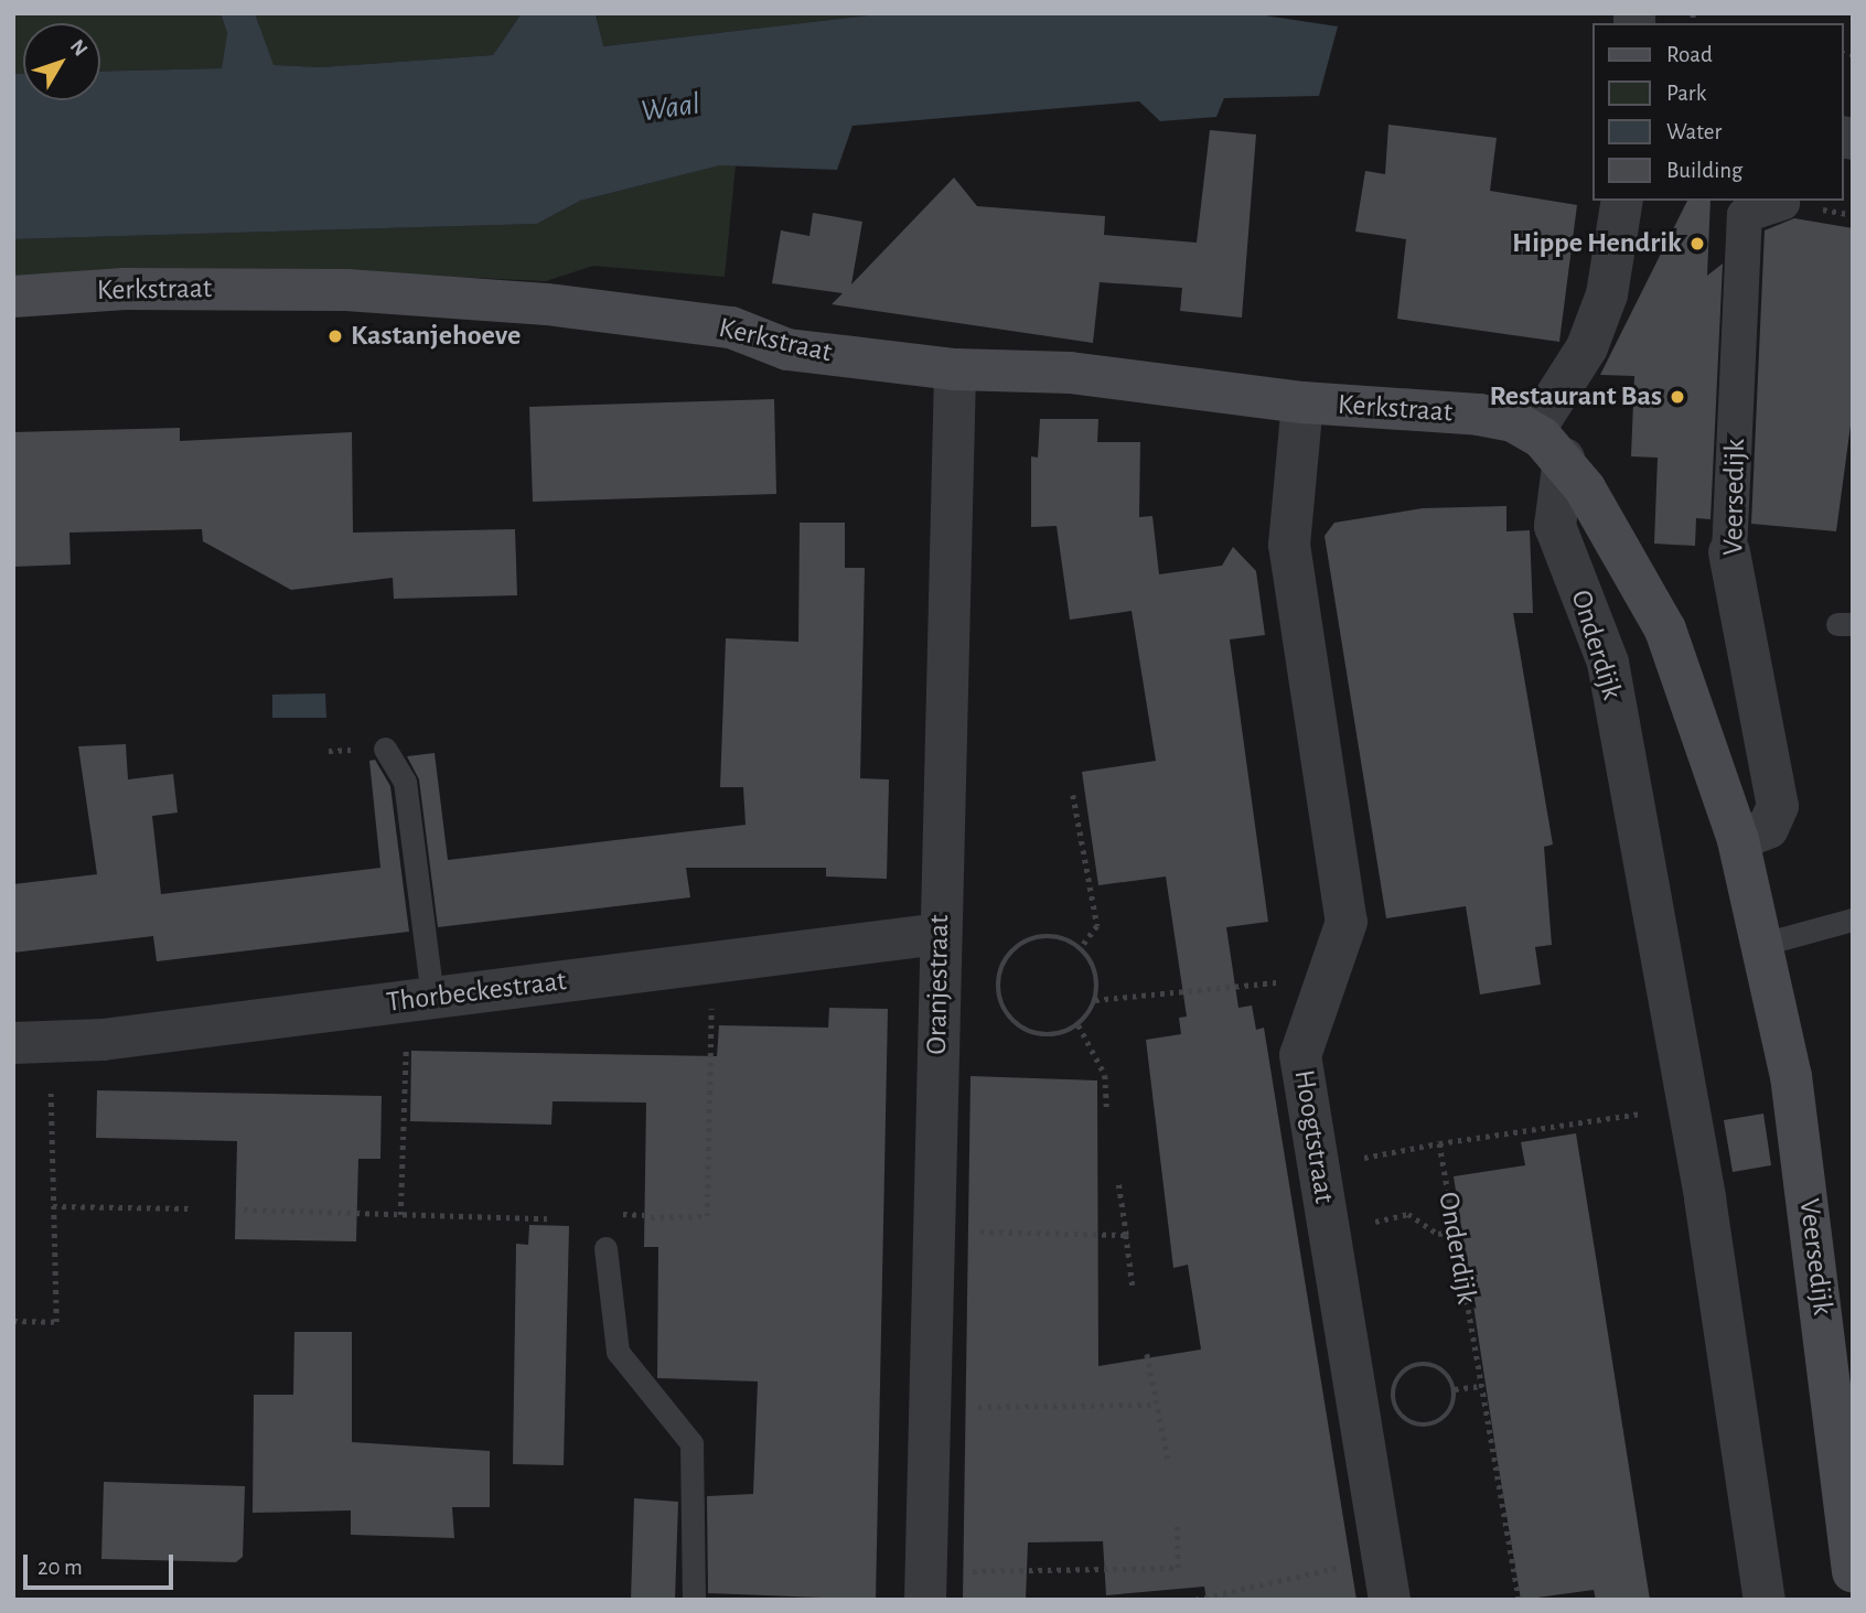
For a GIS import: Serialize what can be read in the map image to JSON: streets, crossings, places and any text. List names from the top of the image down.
{
  "streets": {
    "main road": ["Kerkstraat", "Veersedijk"],
    "street": [
      "Onderdijk",
      "Oranjestraat",
      "Thorbeckestraat",
      "Hoogtstraat"
    ]
  },
  "crossings": [
    ["Kerkstraat", "Veersedijk"],
    ["Kerkstraat", "Onderdijk"],
    ["Kerkstraat", "Oranjestraat"],
    ["Kerkstraat", "Hoogtstraat"],
    ["Veersedijk", "Onderdijk"],
    ["Oranjestraat", "Thorbeckestraat"]
  ],
  "water": ["Waal"],
  "places": ["Hippe Hendrik", "Kastanjehoeve", "Restaurant Bas"],
  "legend": [
    "Road",
    "Park",
    "Water",
    "Building"
  ],
  "scale_bar": "20 m",
  "north": "top right"
}
